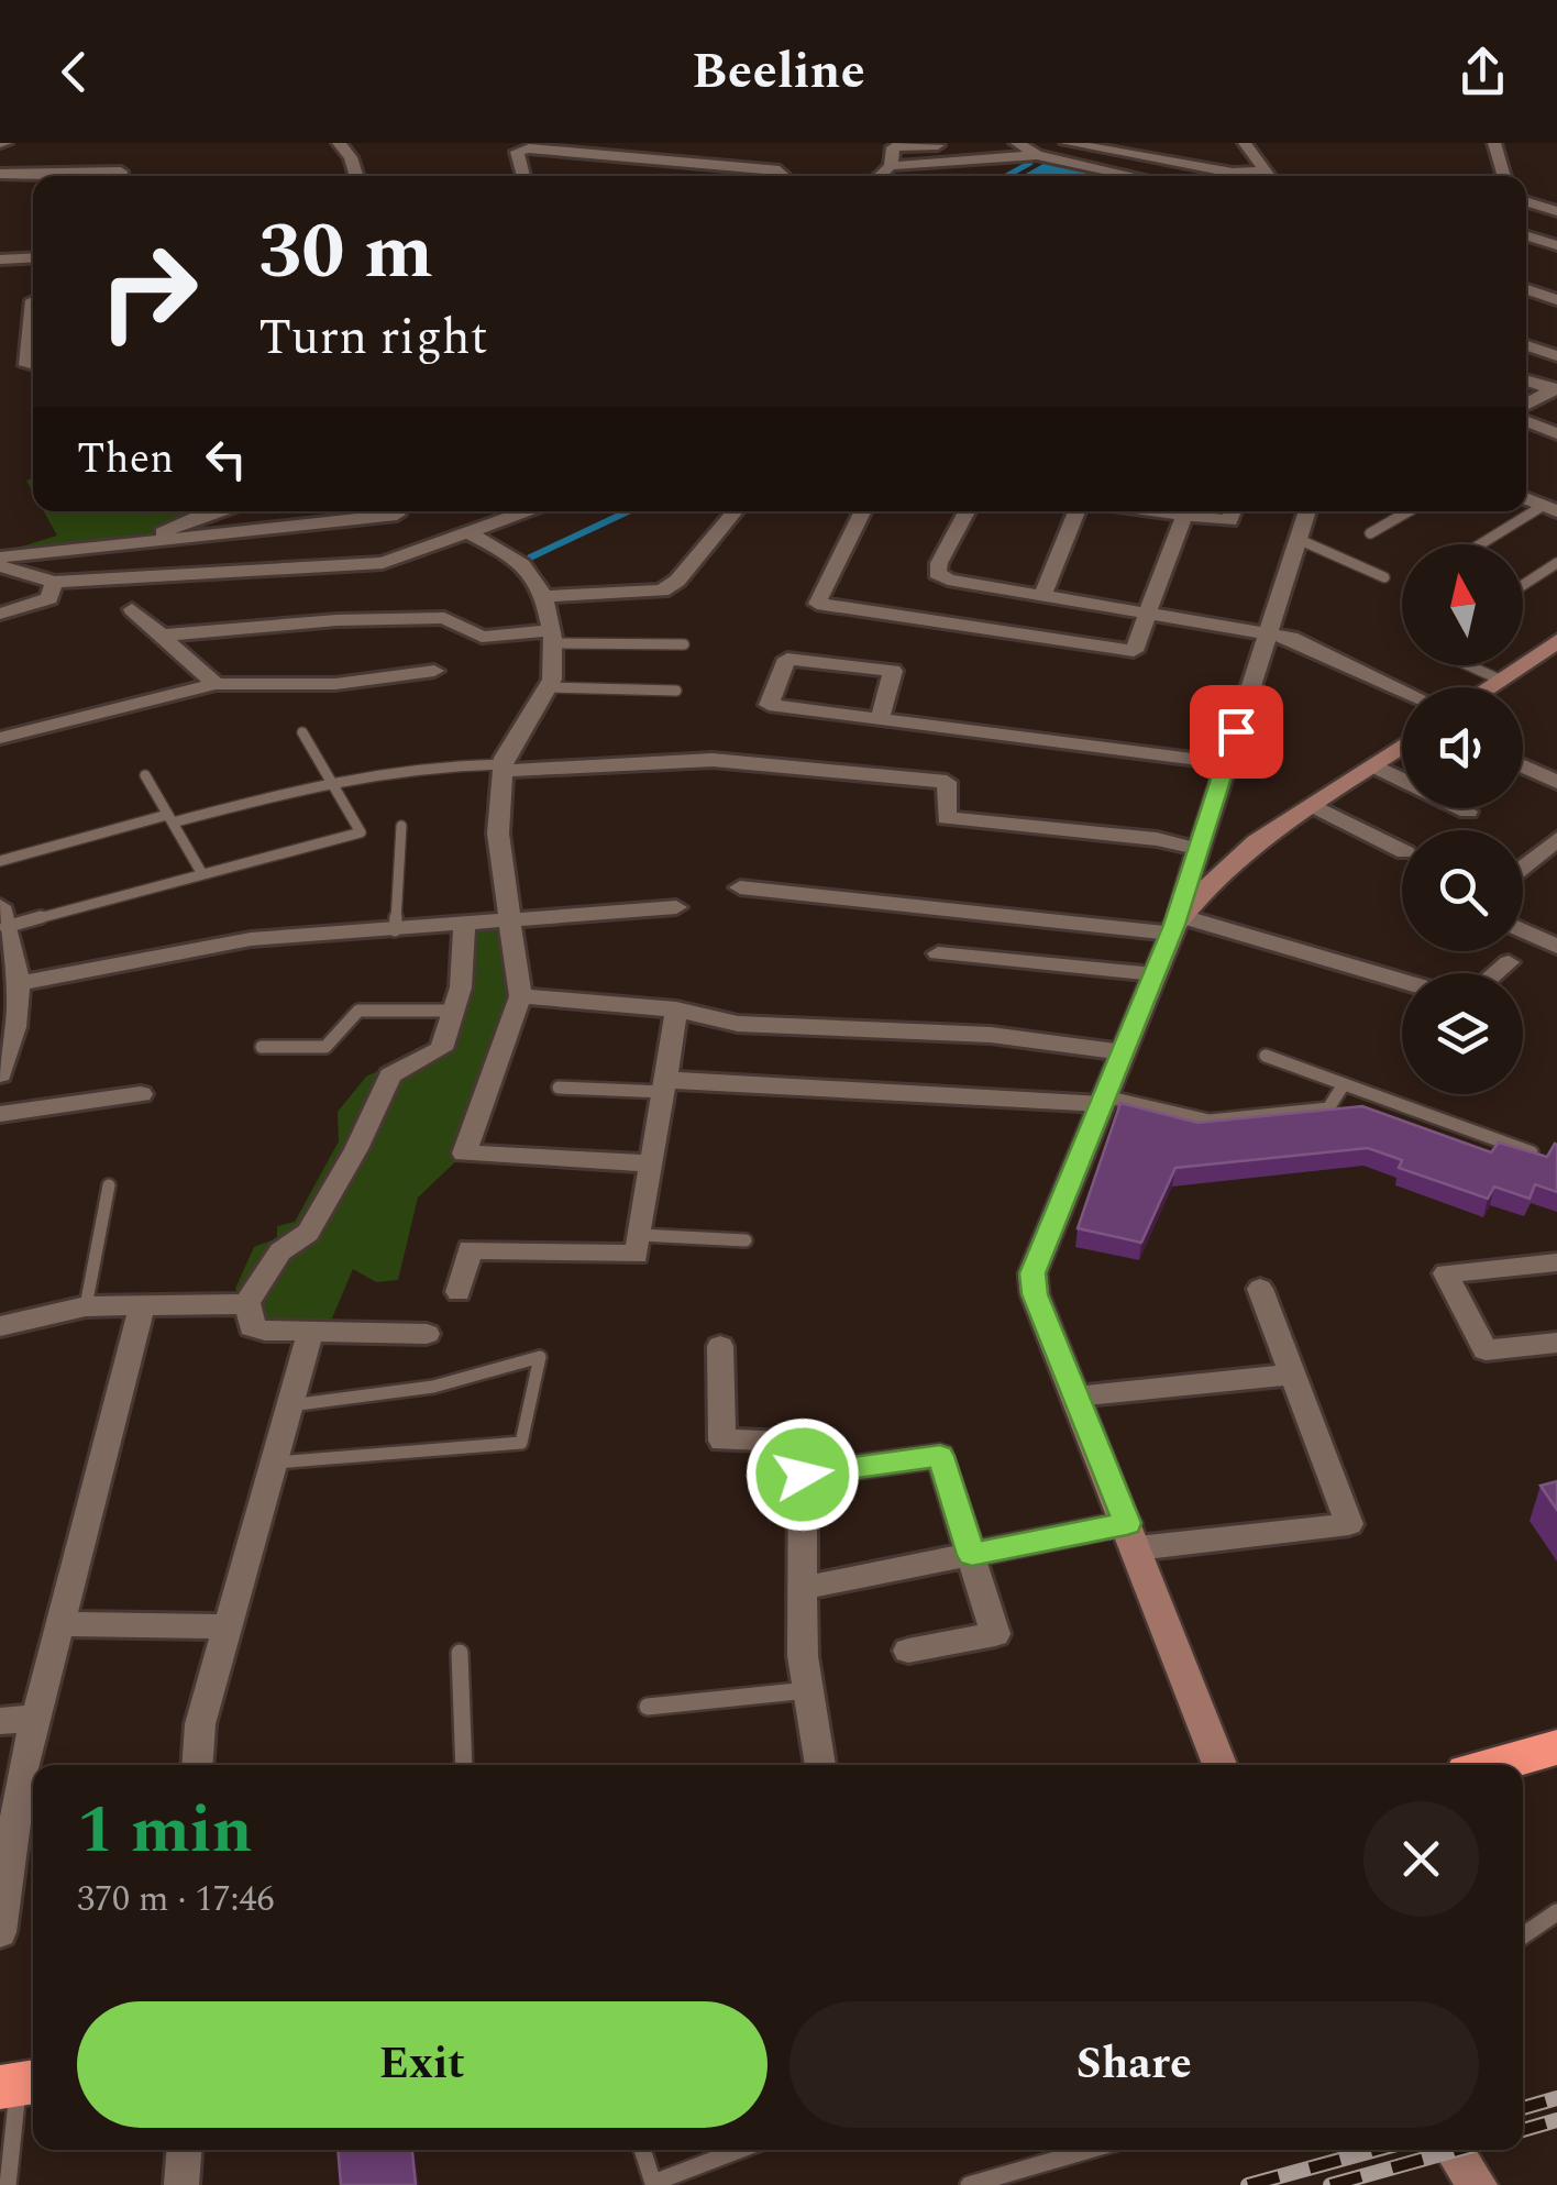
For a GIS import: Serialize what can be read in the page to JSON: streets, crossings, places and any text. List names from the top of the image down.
{
  "north": "top",
  "page": {
    "header": "Beeline",
    "turn": ["30 m", "Turn right"],
    "then": "Then",
    "heading": ["1 min", "370 m · 17:46"],
    "buttons": ["Exit", "Share"]
  }
}
